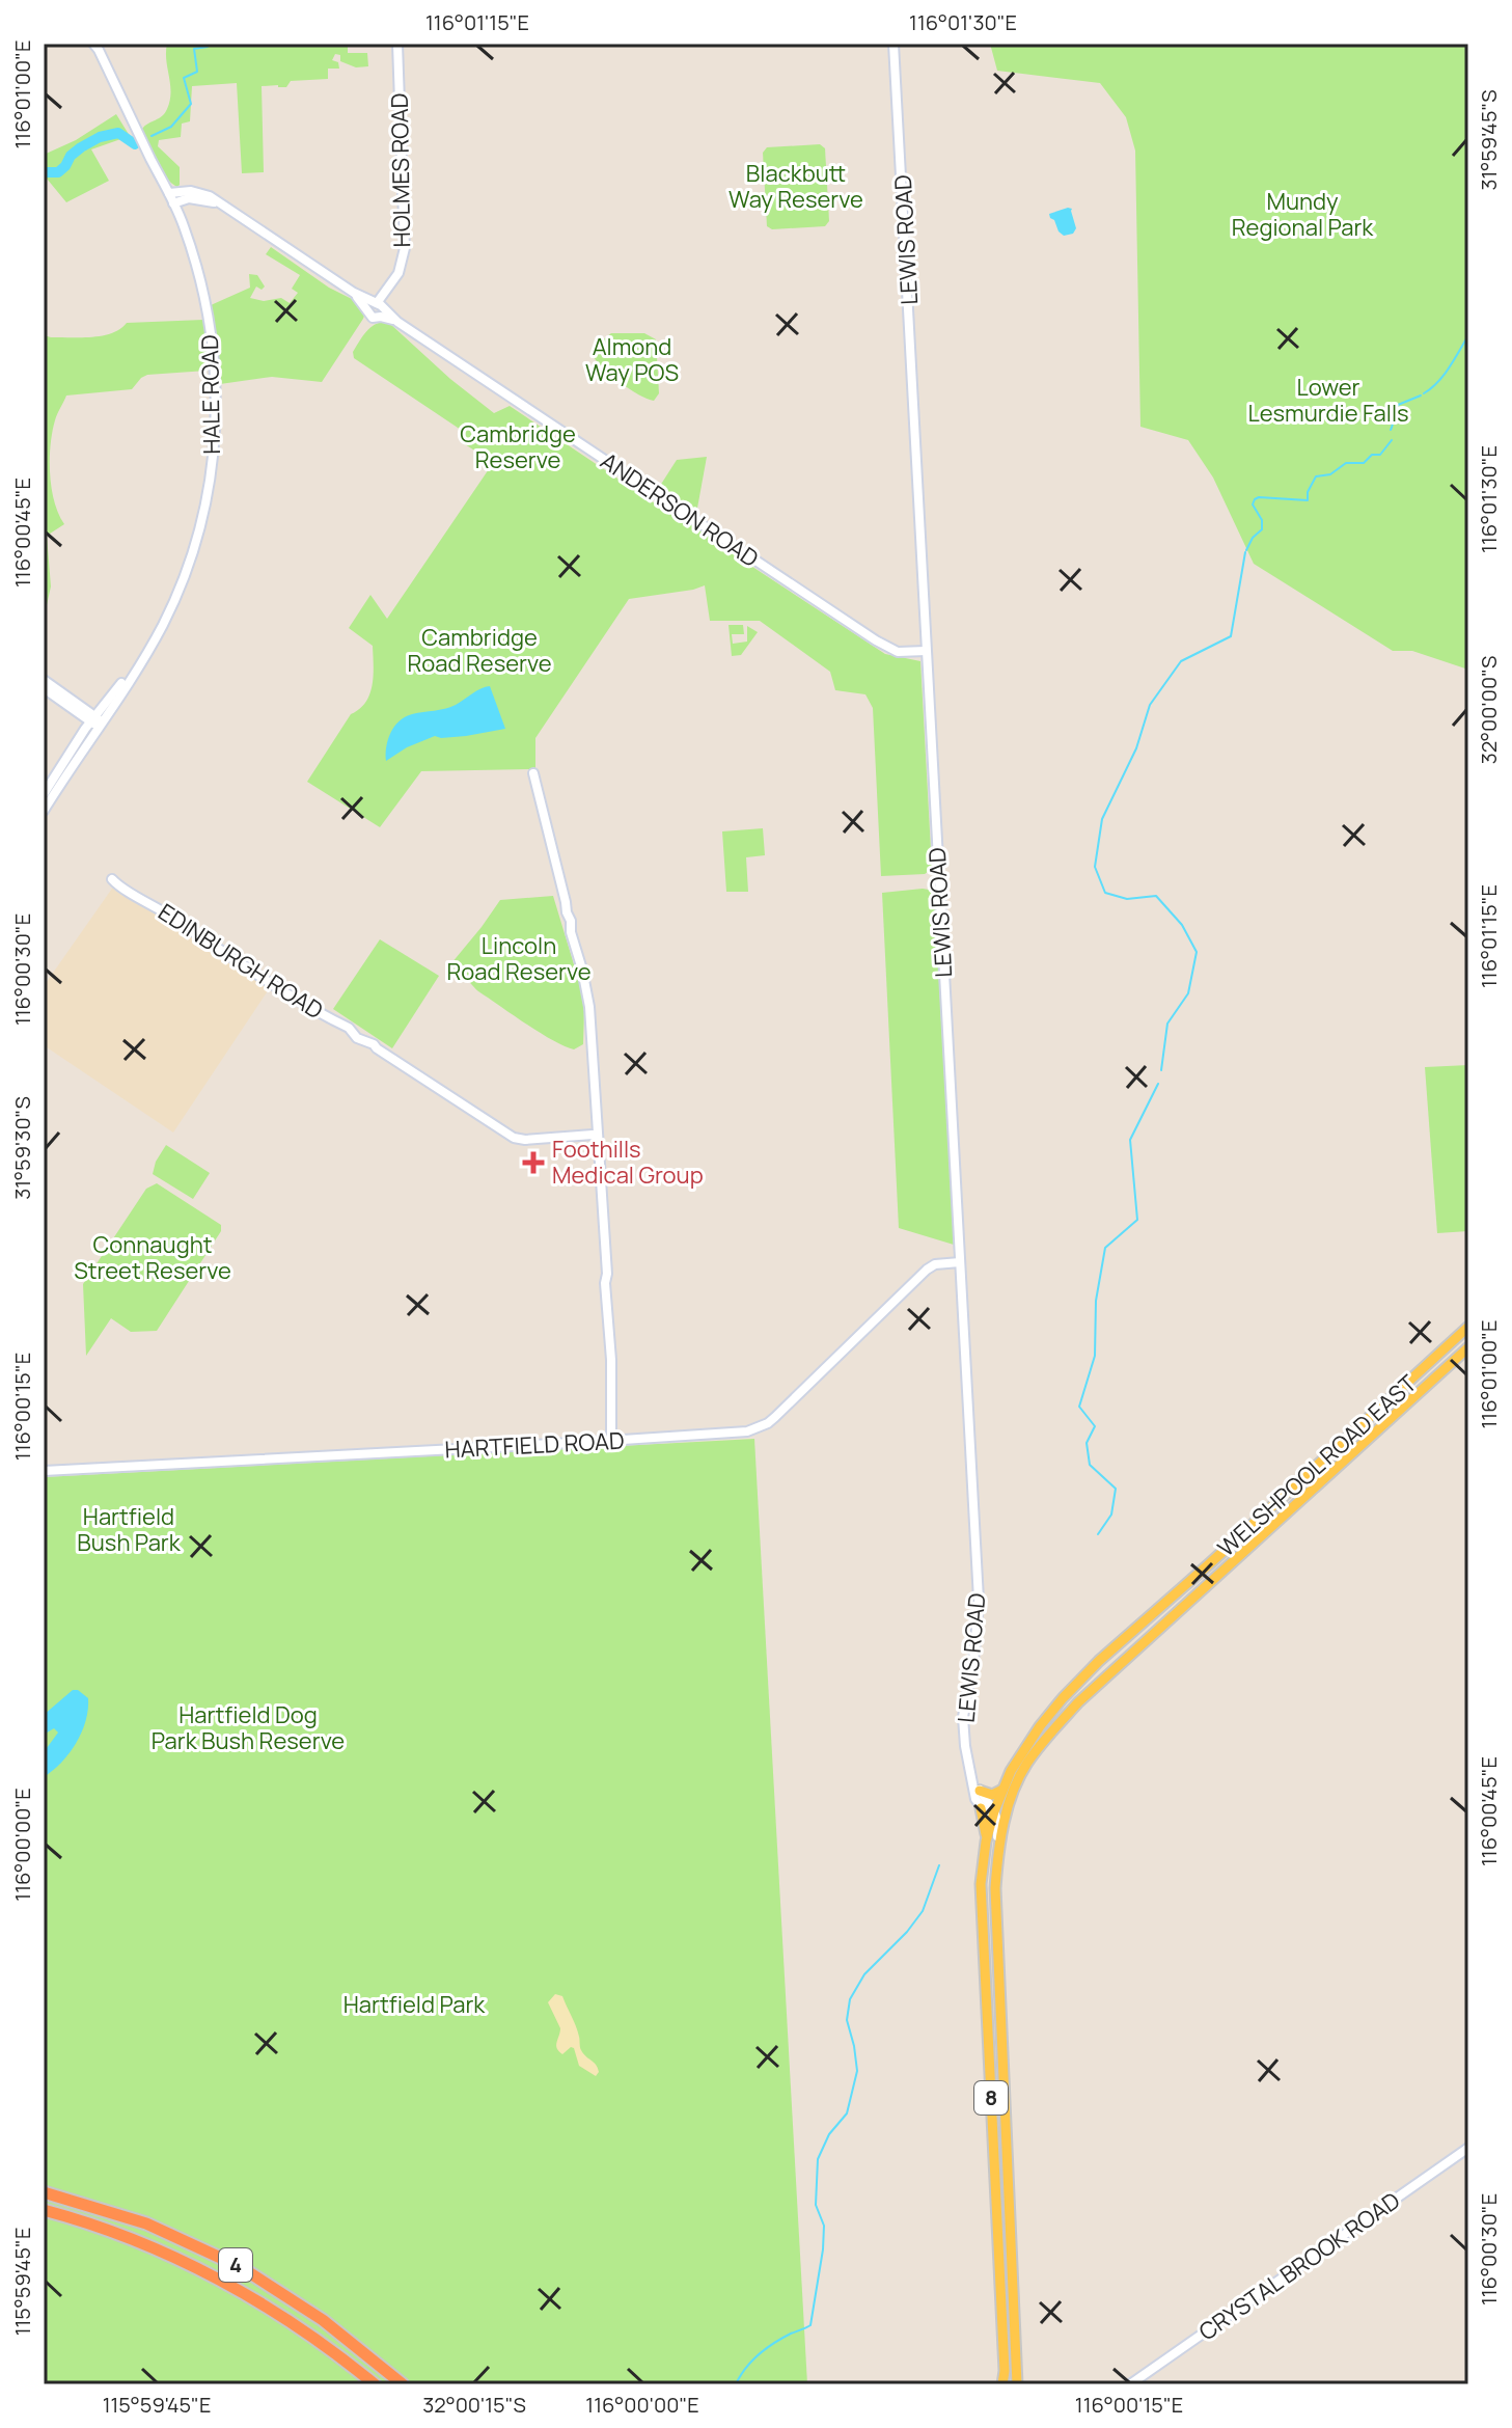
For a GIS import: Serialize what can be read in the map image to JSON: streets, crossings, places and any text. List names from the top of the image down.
{
  "streets": {
    "highway": ["4"],
    "main road": ["WELSHPOOL ROAD EAST", "8"],
    "street": [
      "HOLMES ROAD",
      "LEWIS ROAD",
      "HALE ROAD",
      "ANDERSON ROAD",
      "EDINBURGH ROAD",
      "HARTFIELD ROAD",
      "CRYSTAL BROOK ROAD"
    ]
  },
  "crossings": [
    ["HOLMES ROAD", "ANDERSON ROAD"],
    ["LEWIS ROAD", "ANDERSON ROAD"],
    ["LEWIS ROAD", "HARTFIELD ROAD"],
    ["LEWIS ROAD", "WELSHPOOL ROAD EAST"],
    ["HALE ROAD", "ANDERSON ROAD"]
  ],
  "parks": [
    "Blackbutt Way Reserve",
    "Mundy Regional Park",
    "Almond Way POS",
    "Lower Lesmurdie Falls",
    "Cambridge Reserve",
    "Cambridge Road Reserve",
    "Lincoln Road Reserve",
    "Connaught Street Reserve",
    "Hartfield Bush Park",
    "Hartfield Dog Park Bush Reserve",
    "Hartfield Park"
  ],
  "places": {
    "health": ["Foothills Medical Group"]
  },
  "coordinates": [
    "116°01'15\"E",
    "116°01'30\"E",
    "116°01'00\"E",
    "31°59'45\"S",
    "116°00'45\"E",
    "32°00'00\"S",
    "116°00'30\"E",
    "31°59'30\"S",
    "116°00'15\"E",
    "116°00'00\"E",
    "115°59'45\"E",
    "32°00'15\"S"
  ]
}
